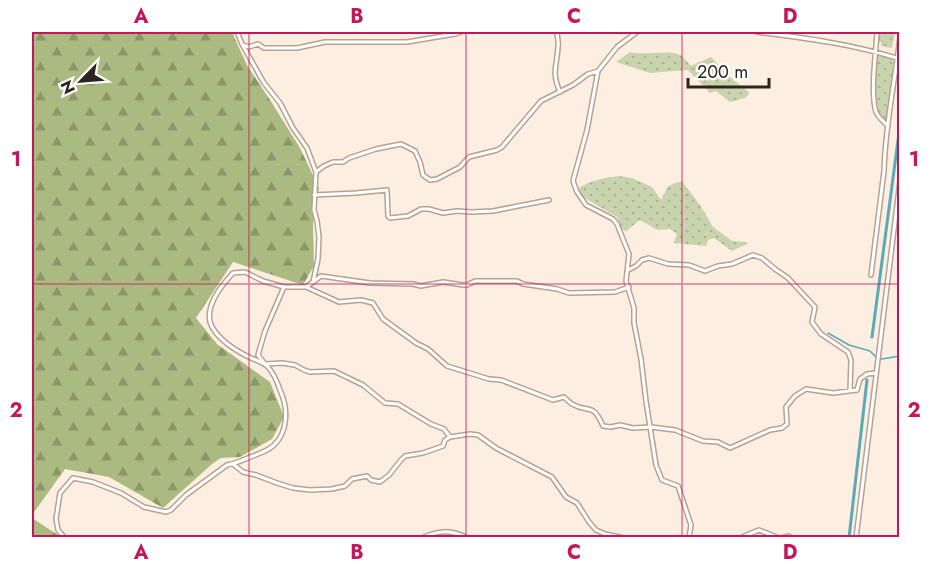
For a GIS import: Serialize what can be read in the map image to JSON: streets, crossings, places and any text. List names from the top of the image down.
{
  "scale_bar": "200 m",
  "north": "bottom left",
  "grid": {
    "columns": [
      "A",
      "B",
      "C",
      "D"
    ],
    "rows": ["1", "2"]
  }
}
